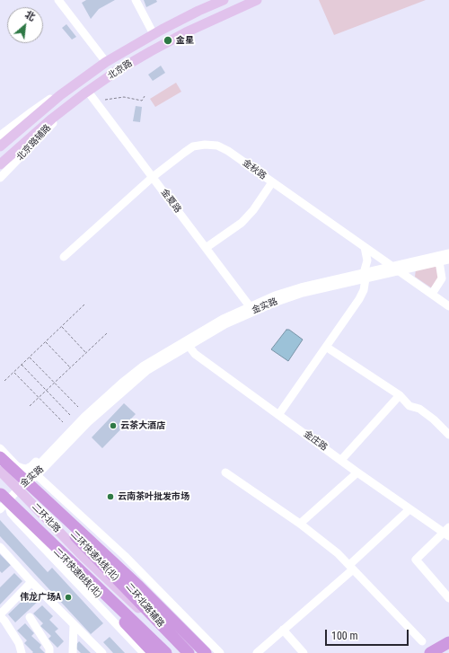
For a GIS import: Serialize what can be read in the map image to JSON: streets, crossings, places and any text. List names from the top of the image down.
{
  "streets": {
    "highway": ["二环快速A线(北)", "二环快速B线(北)"],
    "main road": ["北京路", "二环北路"],
    "street": [
      "北京路辅路",
      "金秋路",
      "金夏路",
      "金实路",
      "金庄路",
      "二环北路辅路"
    ]
  },
  "crossings": [
    ["北京路", "北京路辅路"],
    ["北京路", "金夏路"],
    ["金秋路", "金夏路"],
    ["金秋路", "金实路"],
    ["金夏路", "金实路"],
    ["金实路", "金庄路"],
    ["金实路", "二环北路"],
    ["金实路", "二环快速B线(北)"],
    ["金实路", "二环北路辅路"],
    ["二环北路", "二环快速A线(北)"],
    ["二环北路", "二环快速B线(北)"],
    ["二环北路", "二环北路辅路"],
    ["二环快速A线(北)", "二环北路辅路"]
  ],
  "places": [
    "金星",
    "云茶大酒店",
    "云南茶叶批发市场",
    "伟龙广场A"
  ],
  "scale_bar": "100 m",
  "north": "top right"
}
